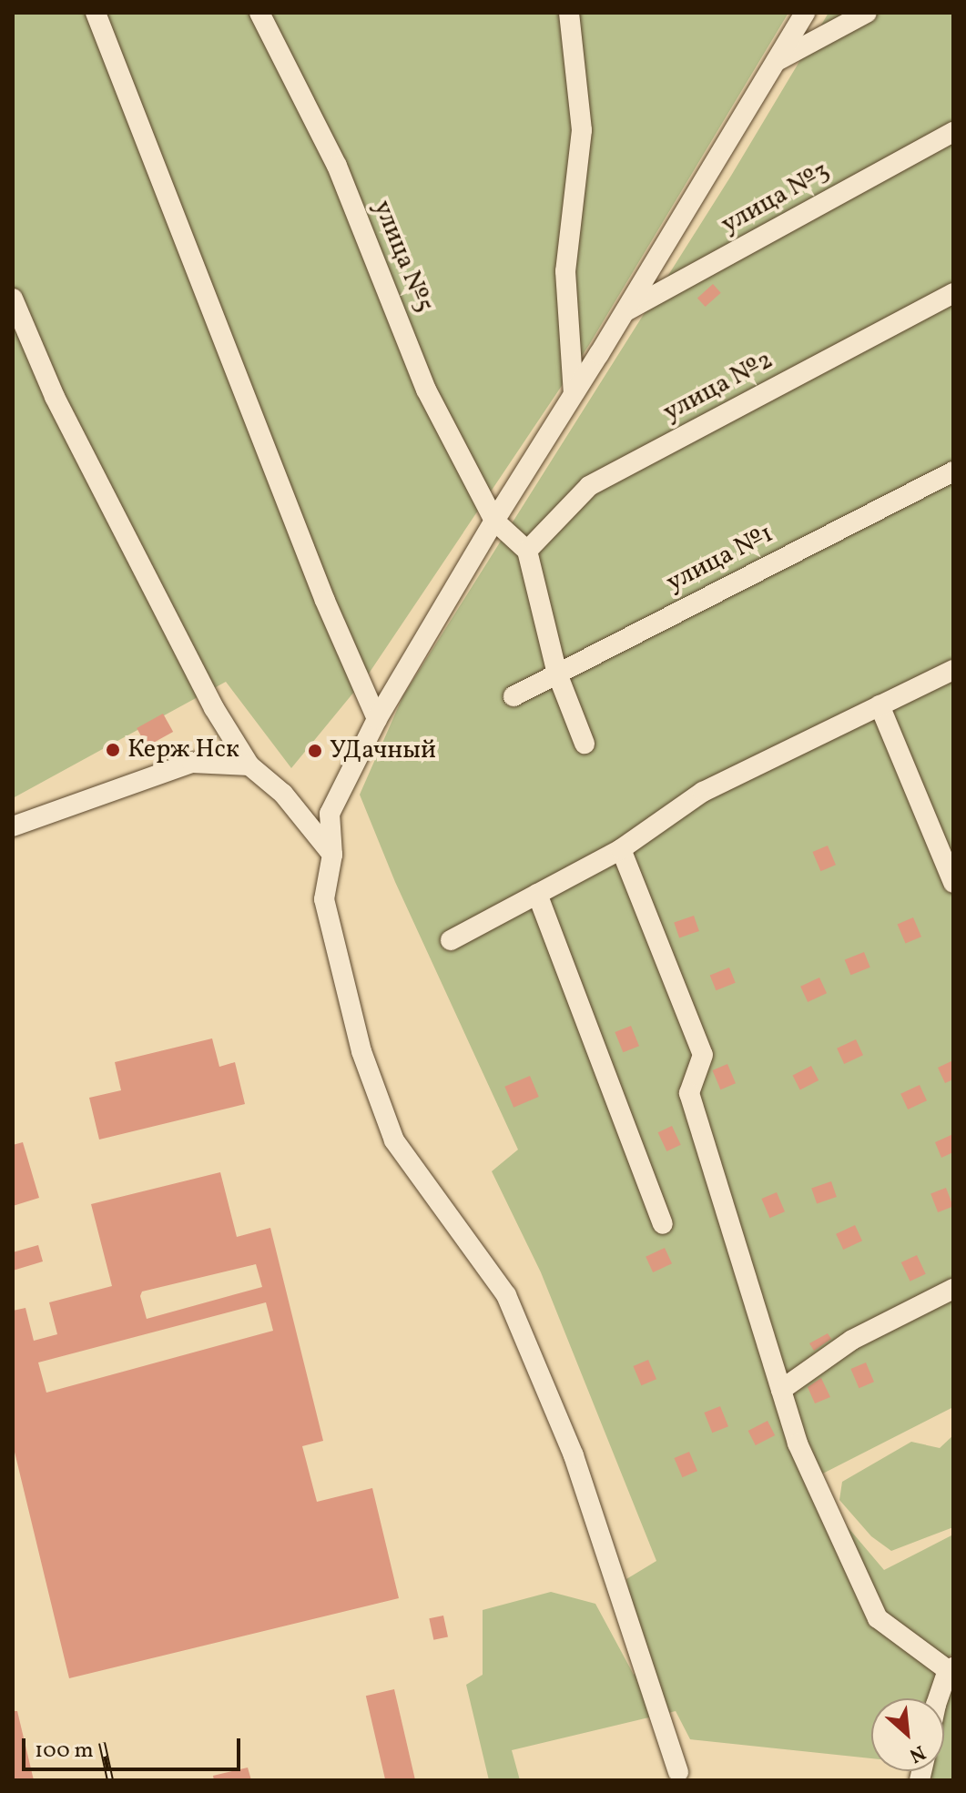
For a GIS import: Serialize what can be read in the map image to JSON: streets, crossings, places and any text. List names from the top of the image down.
{
  "streets": {
    "street": [
      "улица №3",
      "улица №5",
      "улица №2",
      "улица №1"
    ]
  },
  "crossings": [
    ["улица №5", "улица №2"]
  ],
  "places": ["Керж Нск", "УДачный"],
  "scale_bar": "100 m",
  "north": "bottom right"
}
